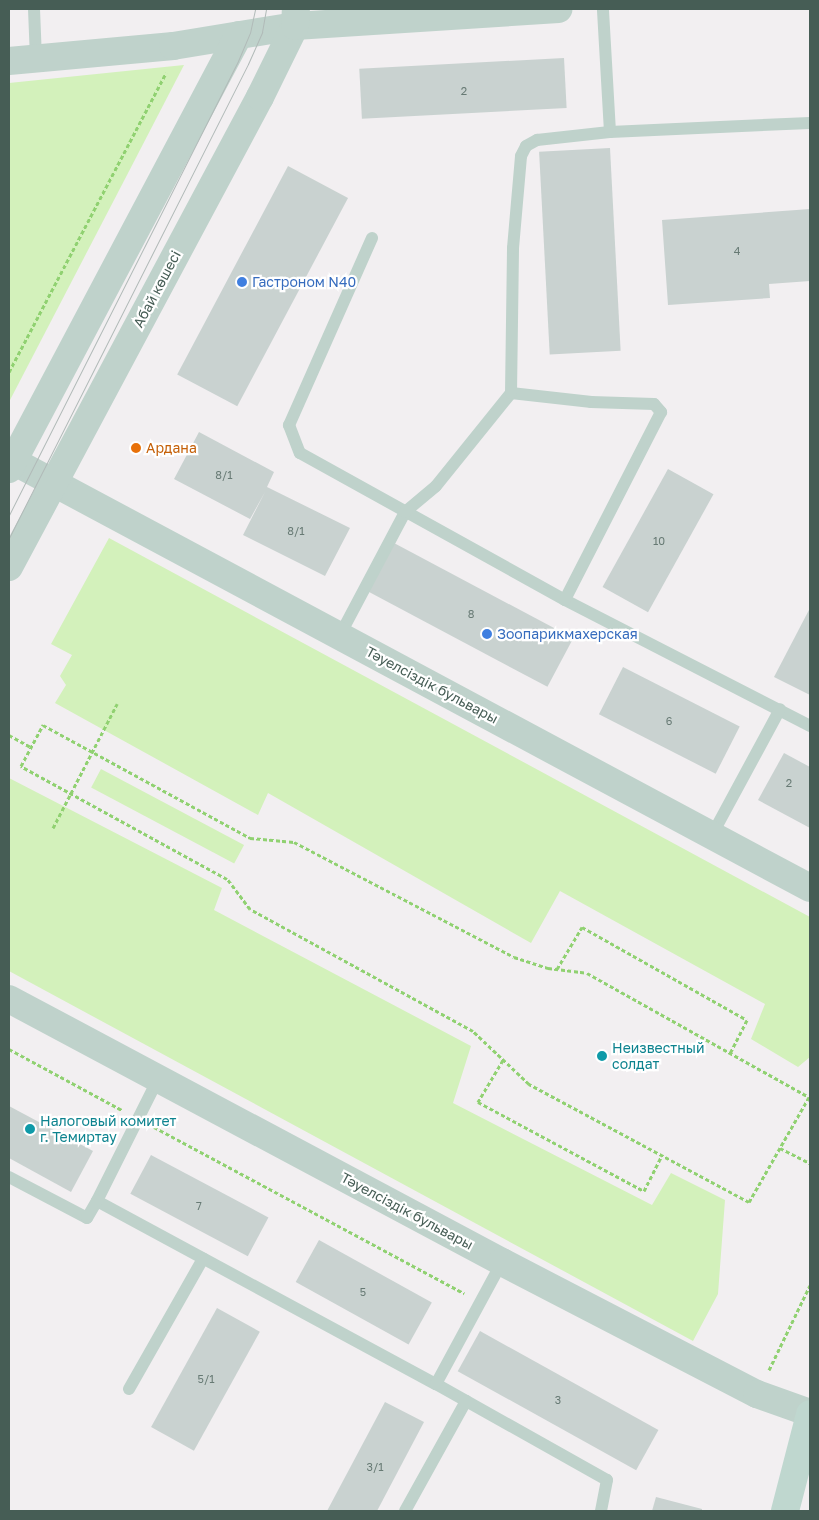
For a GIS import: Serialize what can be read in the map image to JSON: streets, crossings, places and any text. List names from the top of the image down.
{
  "streets": {
    "street": ["Абай көшесі", "Тәуелсіздік бульвары"]
  },
  "crossings": [
    ["Абай көшесі", "Тәуелсіздік бульвары"]
  ],
  "places": [
    "Гастроном N40",
    "Ардана",
    "Зоопарикмахерская",
    "Неизвестный солдат",
    "Налоговый комитет г. Темиртау"
  ],
  "house_numbers": [
    "2",
    "4",
    "8/1",
    "8/1",
    "10",
    "8",
    "6",
    "2",
    "7",
    "5",
    "5/1",
    "3",
    "3/1"
  ]
}
